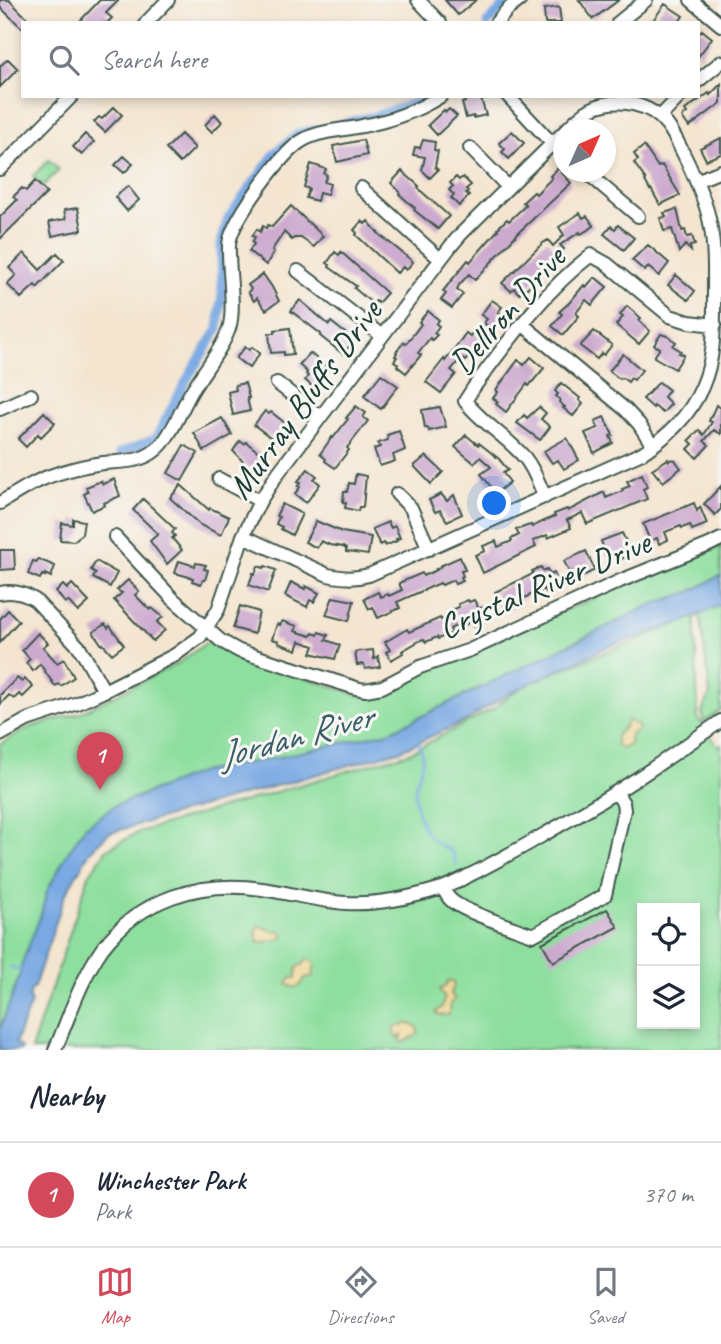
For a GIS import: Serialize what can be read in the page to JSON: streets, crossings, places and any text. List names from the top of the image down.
{
  "streets": {
    "street": ["Dellron Drive", "Murray Bluffs Drive", "Crystal River Drive"]
  },
  "crossings": [
    ["Murray Bluffs Drive", "Crystal River Drive"]
  ],
  "water": ["Jordan River"],
  "north": "top right",
  "page": {
    "search": "Search here",
    "pins": "1",
    "heading": "Nearby",
    "list": [
      {
        "mark": "1",
        "name": "Winchester Park",
        "note": "Park",
        "value": "370 m"
      }
    ],
    "nav": ["Map", "Directions", "Saved"]
  }
}
